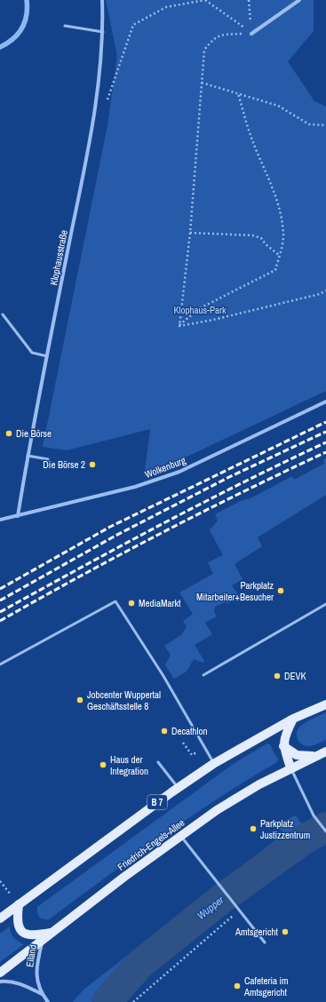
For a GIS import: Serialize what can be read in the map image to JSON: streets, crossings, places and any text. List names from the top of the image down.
{
  "streets": {
    "main road": ["B 7", "Friedrich-Engels-Allee"],
    "street": ["Klophausstraße", "Wolkenburg", "Eiland"]
  },
  "crossings": [
    ["Klophausstraße", "Wolkenburg"],
    ["Friedrich-Engels-Allee", "Eiland"]
  ],
  "water": ["Wupper"],
  "parks": ["Klophaus-Park"],
  "places": [
    "Die Börse",
    "Die Börse 2",
    "Parkplatz Mitarbeiter+Besucher",
    "MediaMarkt",
    "DEVK",
    "Jobcenter Wuppertal Geschäftsstelle 8",
    "Decathlon",
    "Haus der Integration",
    "Parkplatz Justizzentrum",
    "Amtsgericht",
    "Cafeteria im Amtsgericht"
  ]
}
